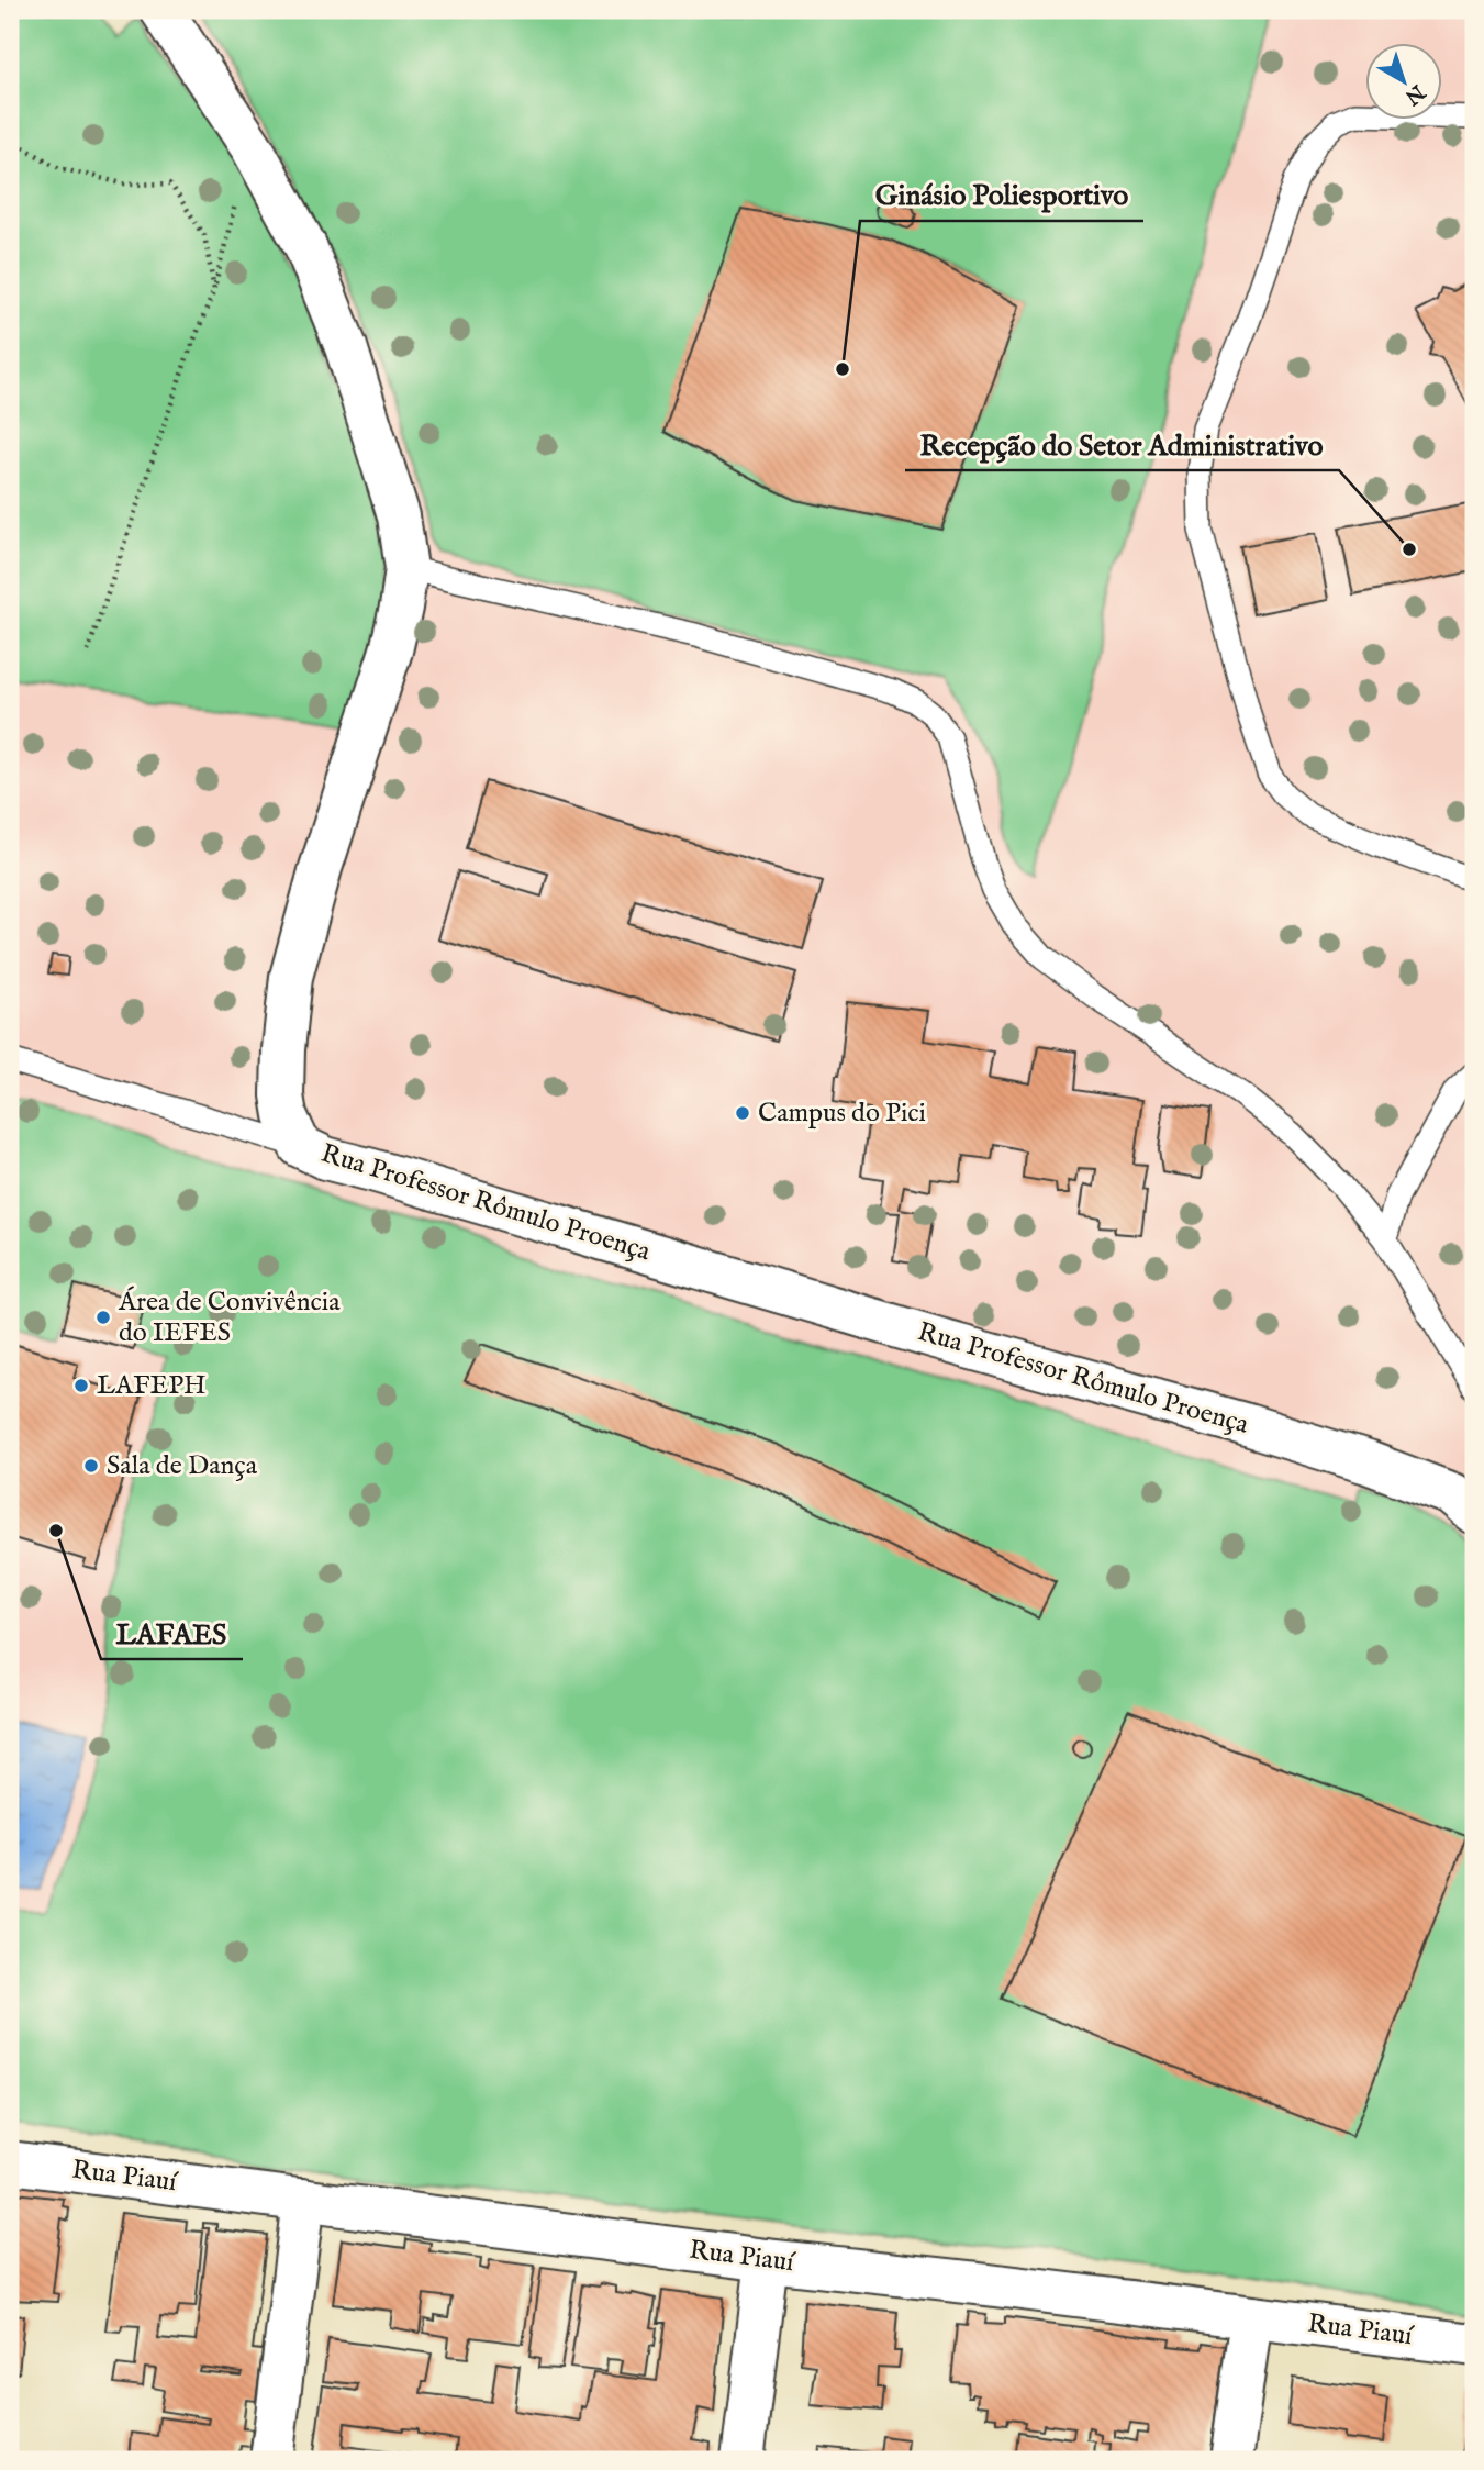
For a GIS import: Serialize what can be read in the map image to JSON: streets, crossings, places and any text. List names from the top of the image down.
{
  "streets": {
    "street": ["Rua Professor Rômulo Proença", "Rua Piauí"]
  },
  "places": [
    "Ginásio Poliesportivo",
    "Recepção do Setor Administrativo",
    "Campus do Pici",
    "Área de Convivência do IEFES",
    "LAFEPH",
    "Sala de Dança",
    "LAFAES"
  ],
  "north": "bottom right"
}
